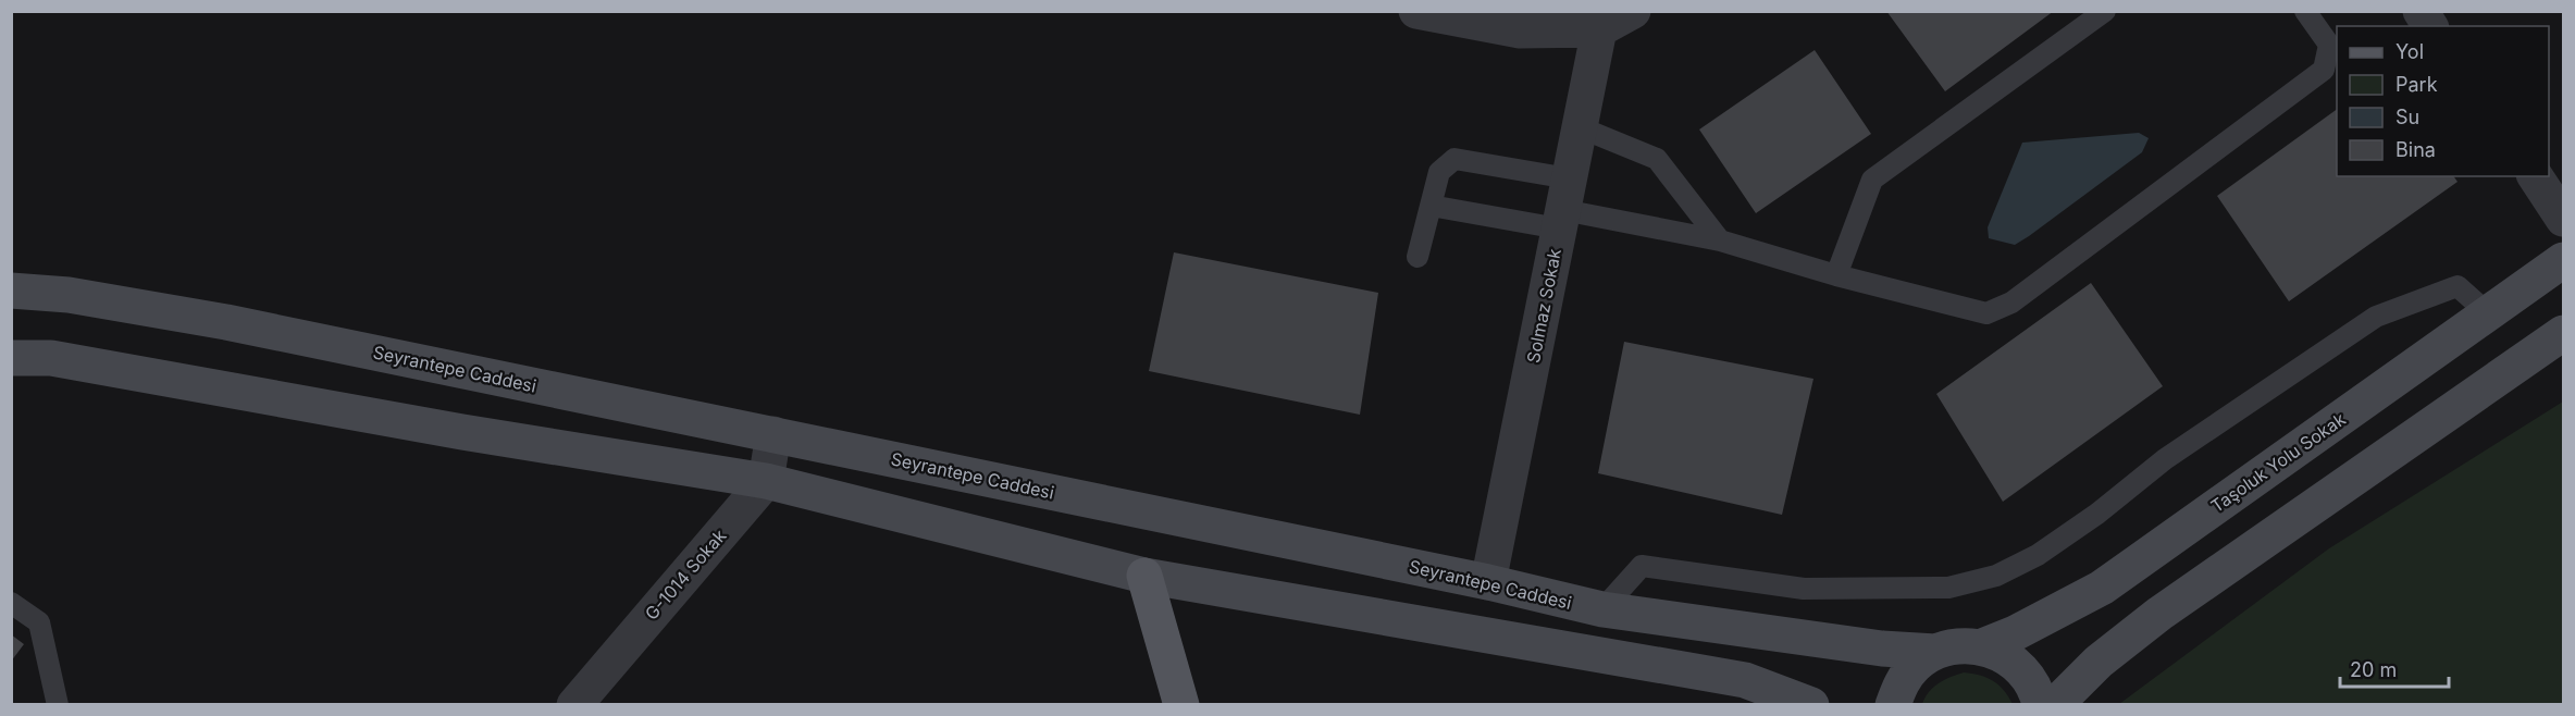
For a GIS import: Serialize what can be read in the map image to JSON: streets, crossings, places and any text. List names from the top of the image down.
{
  "streets": {
    "main road": ["Seyrantepe Caddesi", "Taşoluk Yolu Sokak"],
    "street": ["Solmaz Sokak", "G-1014 Sokak"]
  },
  "crossings": [
    ["Solmaz Sokak", "Seyrantepe Caddesi"]
  ],
  "legend": [
    "Yol",
    "Park",
    "Su",
    "Bina"
  ],
  "scale_bar": "20 m"
}
